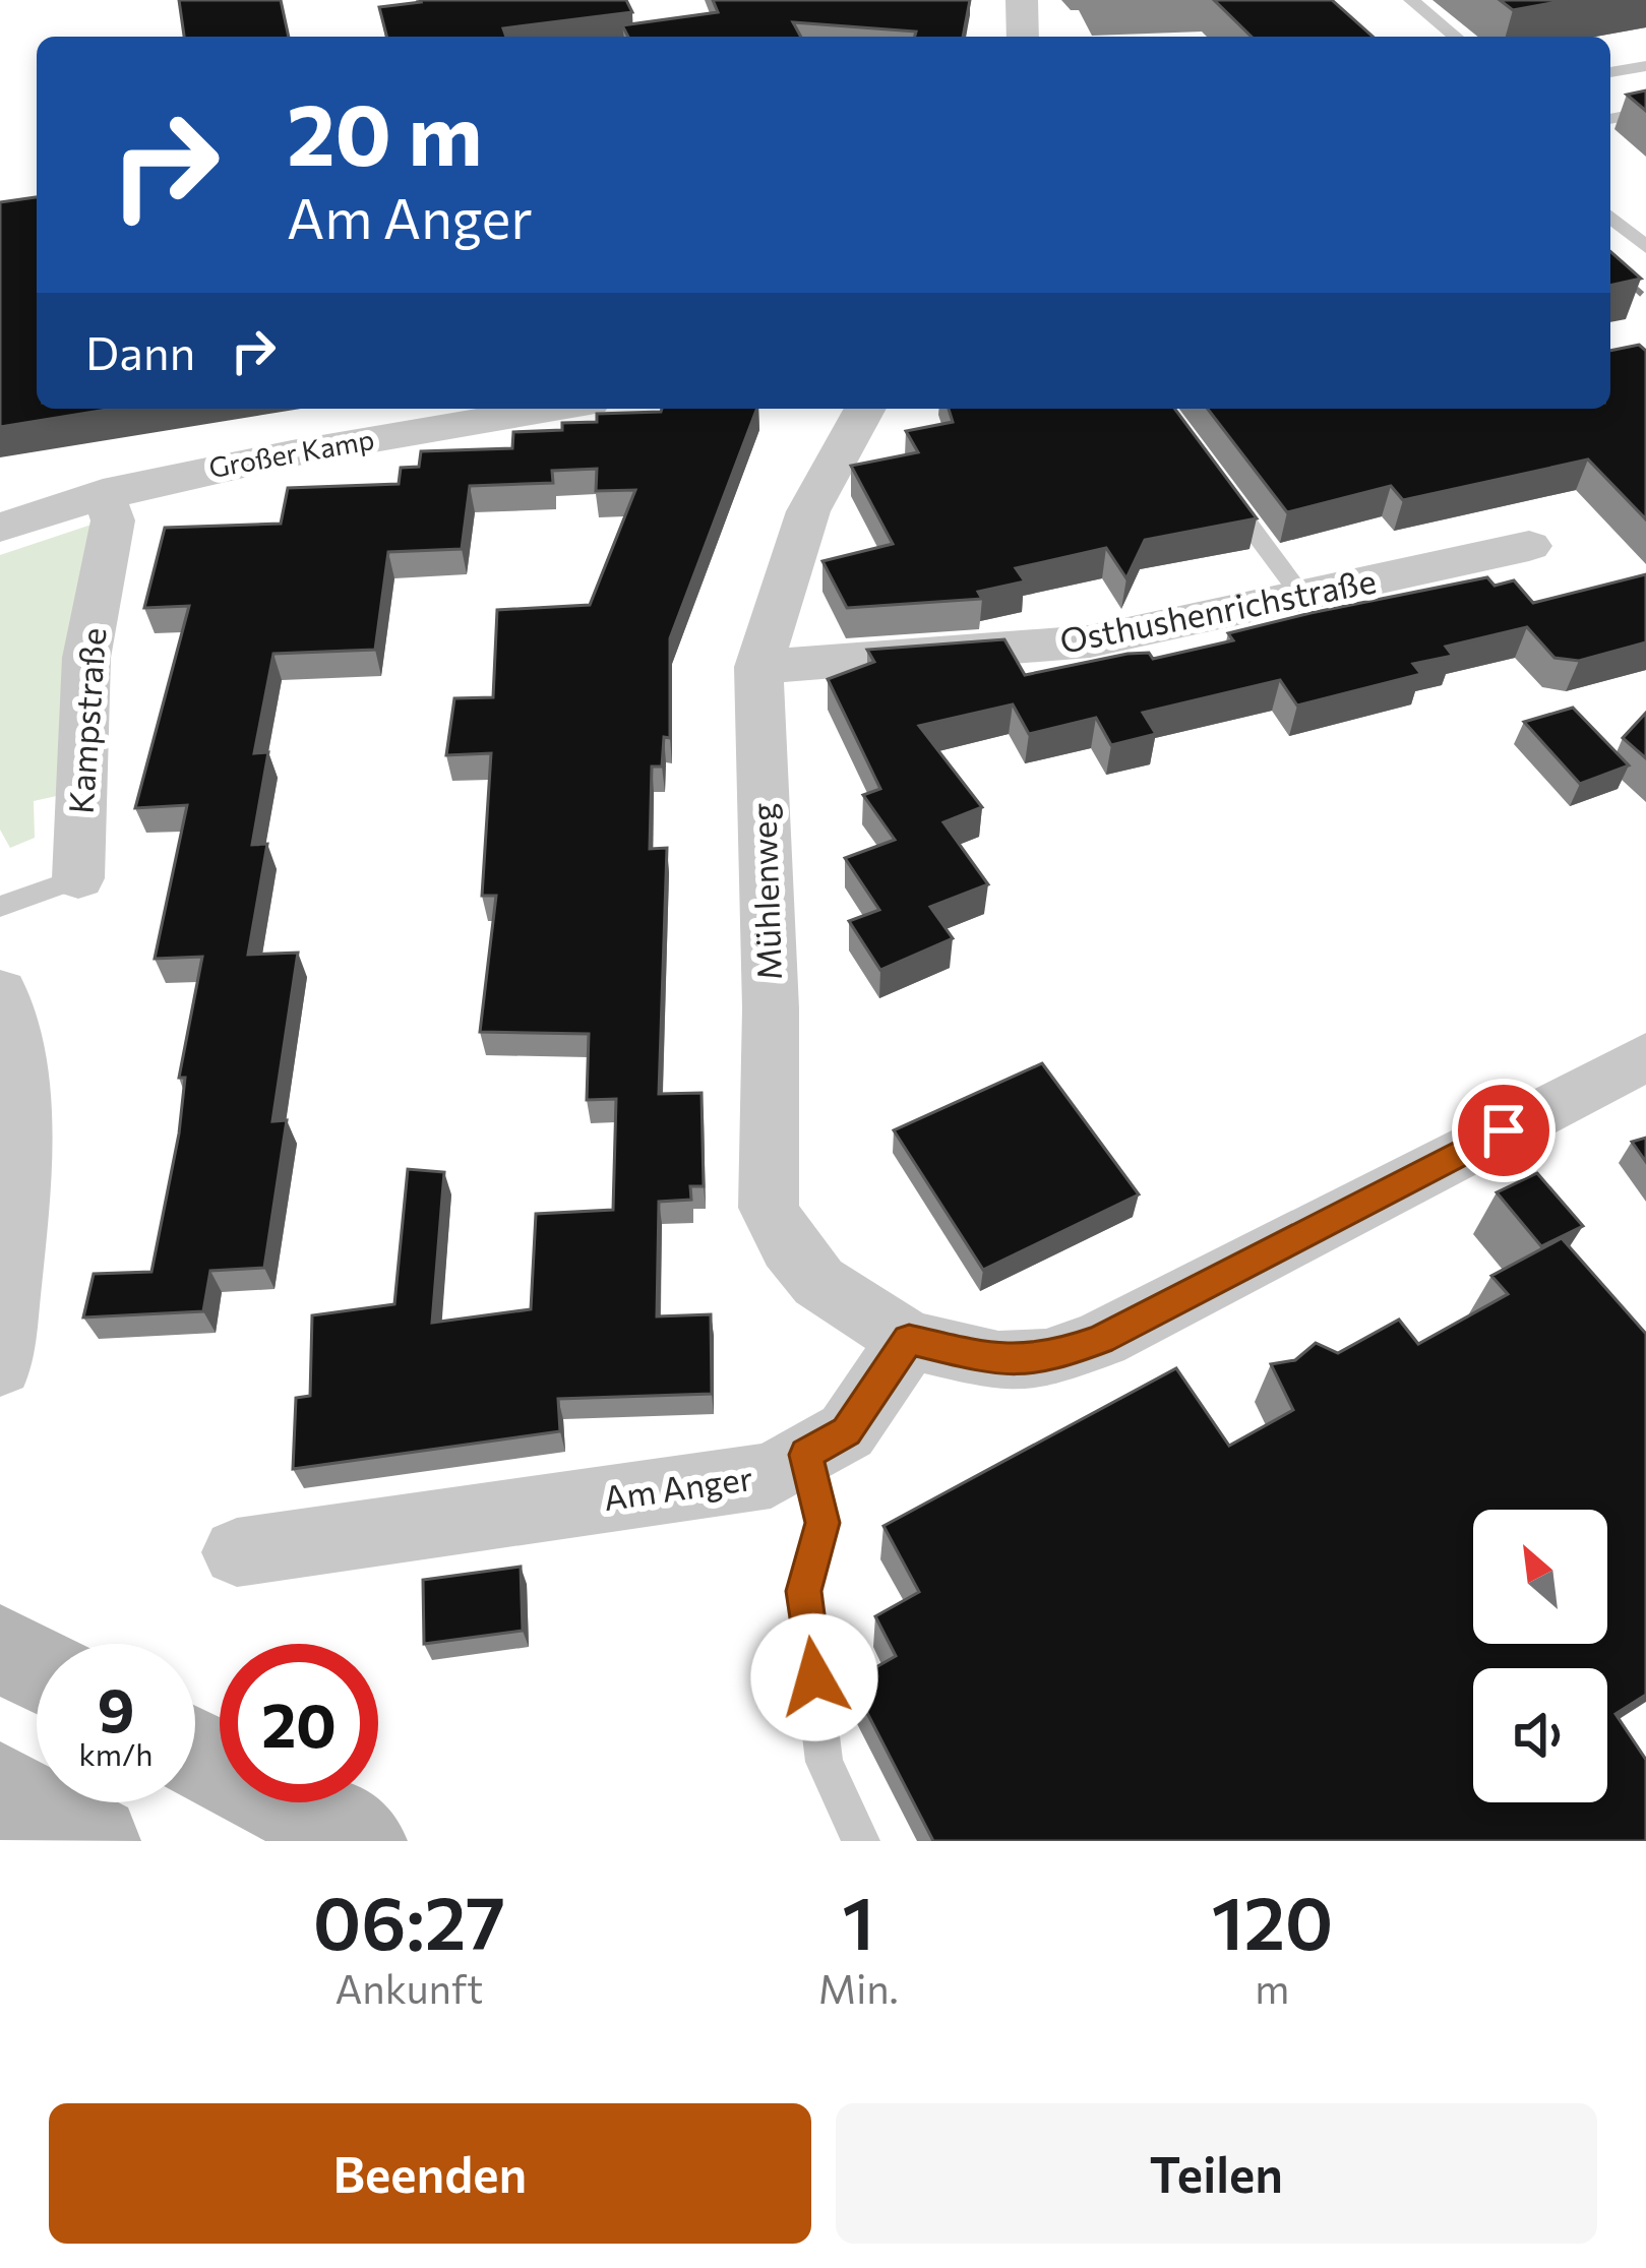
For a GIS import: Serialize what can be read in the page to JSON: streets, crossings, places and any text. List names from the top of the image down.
{
  "streets": {
    "street": [
      "Großer Kamp",
      "Osthushenrichstraße",
      "Kampstraße",
      "Mühlenweg",
      "Am Anger"
    ]
  },
  "crossings": [
    ["Großer Kamp", "Kampstraße"],
    ["Osthushenrichstraße", "Mühlenweg"],
    ["Mühlenweg", "Am Anger"]
  ],
  "north": "top left",
  "page": {
    "turn": ["20 m", "Am Anger"],
    "then": "Dann",
    "speed": "9 km/h",
    "limit": "20",
    "eta": [
      "06:27",
      "Ankunft",
      "1",
      "Min.",
      "120",
      "m"
    ],
    "buttons": ["Beenden", "Teilen"]
  }
}
